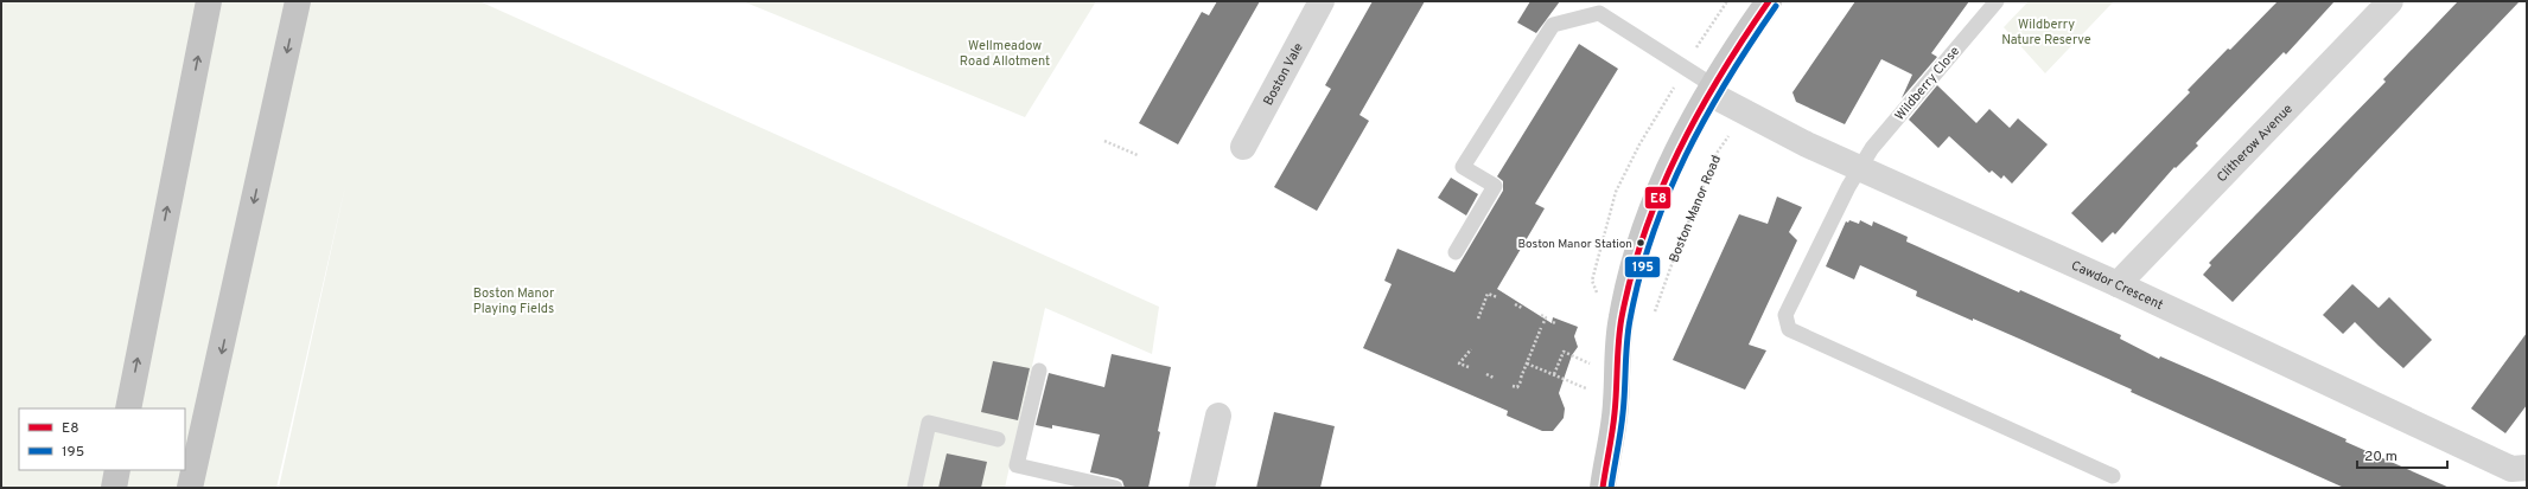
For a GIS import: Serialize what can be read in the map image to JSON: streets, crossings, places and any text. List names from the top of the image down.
{
  "streets": {
    "street": ["Boston Vale", "Clitherow Avenue", "Cawdor Crescent"],
    "lane": ["Wildberry Close"],
    "path": ["Boston Manor Road"]
  },
  "crossings": [
    ["Wildberry Close", "Cawdor Crescent"],
    ["Clitherow Avenue", "Cawdor Crescent"]
  ],
  "parks": ["Wildberry Nature Reserve", "Wellmeadow Road Allotment", "Boston Manor Playing Fields"],
  "places": ["Boston Manor Station"],
  "lines": ["transit line E8", "transit line 195"],
  "legend": ["E8", "195"],
  "scale_bar": "20 m"
}
